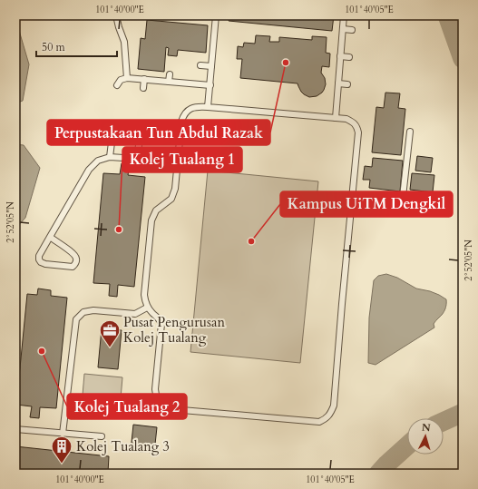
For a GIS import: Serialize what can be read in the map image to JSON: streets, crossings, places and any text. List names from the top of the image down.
{
  "places": {
    "other": [
      "Perpustakaan Tun Abdul Razak",
      "Kolej Tualang 1",
      "Kampus UiTM Dengkil",
      "Kolej Tualang 2"
    ],
    "office": ["Pusat Pengurusan Kolej Tualang"],
    "building": ["Kolej Tualang 3"]
  },
  "scale_bar": "50 m",
  "north": "top",
  "coordinates": ["101°40'00\"E", "101°40'05\"E", "2°52'05\"N"]
}
